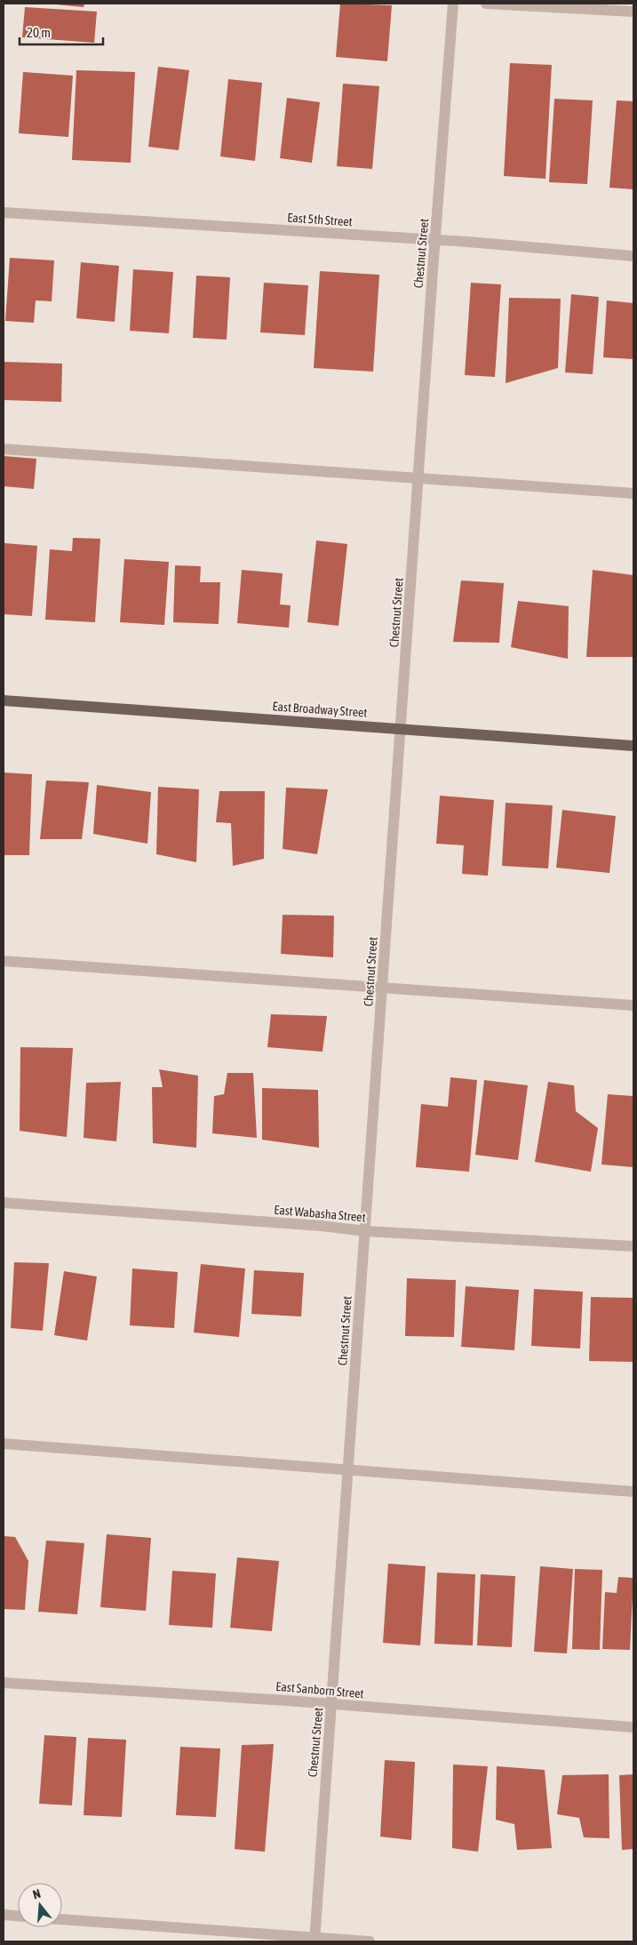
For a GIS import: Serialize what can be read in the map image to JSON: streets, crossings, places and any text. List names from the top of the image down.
{
  "streets": {
    "main road": ["East Broadway Street"],
    "street": [
      "East 5th Street",
      "Chestnut Street",
      "East Wabasha Street",
      "East Sanborn Street"
    ]
  },
  "crossings": [
    ["East 5th Street", "Chestnut Street"],
    ["Chestnut Street", "East Broadway Street"],
    ["Chestnut Street", "East Wabasha Street"],
    ["Chestnut Street", "East Sanborn Street"]
  ],
  "scale_bar": "20 m",
  "north": "top"
}
